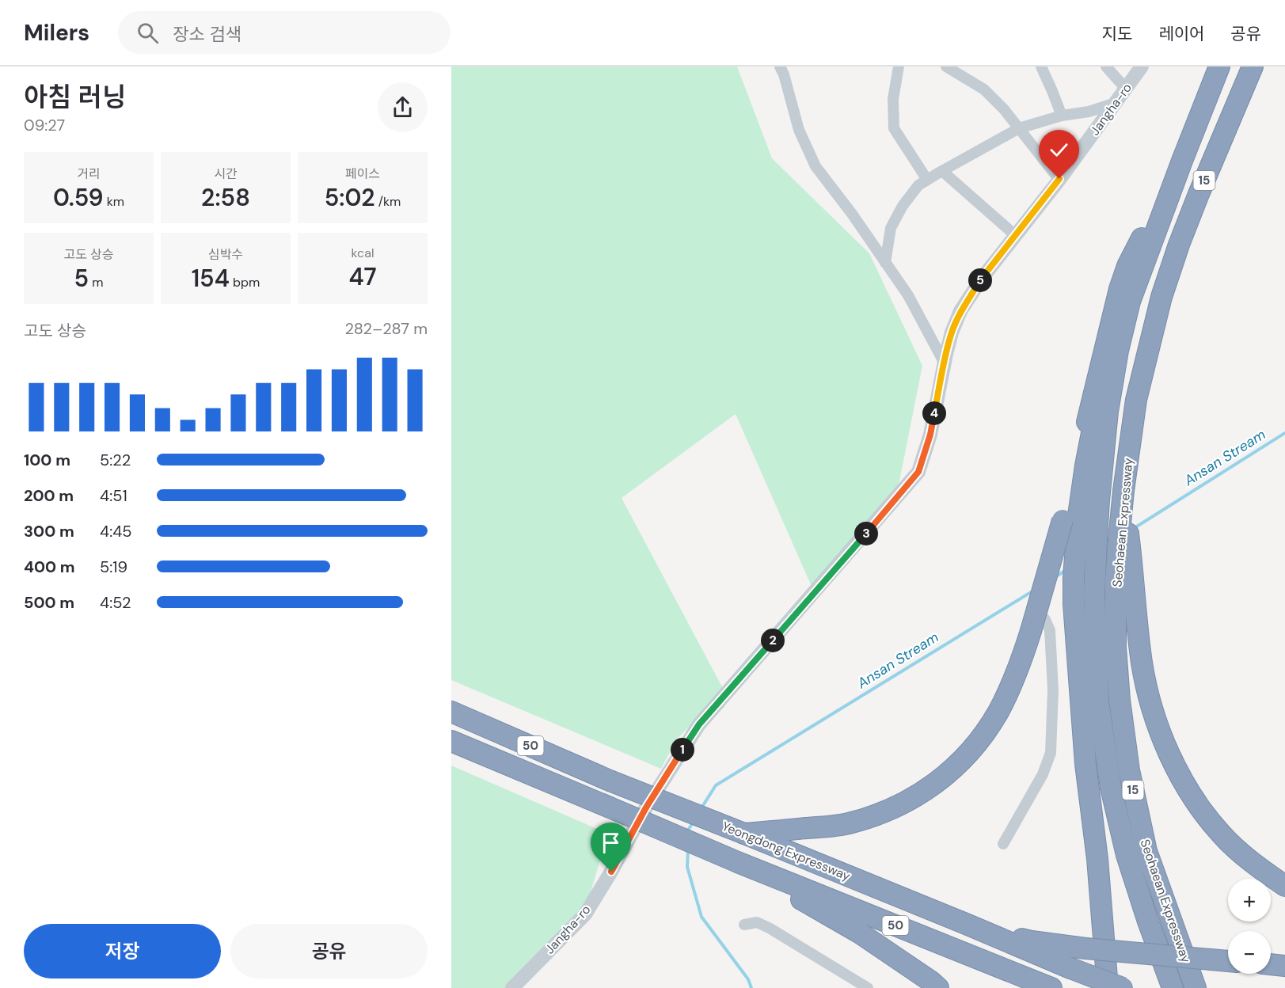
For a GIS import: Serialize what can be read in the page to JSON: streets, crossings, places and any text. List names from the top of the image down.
{
  "streets": {
    "highway": [
      "15",
      "Seohaean Expressway",
      "50",
      "Yeongdong Expressway"
    ],
    "street": ["Jangha-ro"]
  },
  "water": ["Ansan Stream"],
  "page": {
    "header": "Milers",
    "search": "장소 검색",
    "nav": ["지도", "레이어", "공유"],
    "heading": ["아침 러닝", "09:27"],
    "stats": [
      ["거리", "0.59 km"],
      ["시간", "2:58"],
      ["페이스", "5:02 /km"],
      ["고도 상승", "5 m"],
      ["심박수", "154 bpm"],
      ["kcal", "47"]
    ],
    "pins": [
      "5",
      "4",
      "3",
      "2",
      "1"
    ],
    "chart": ["고도 상승", "282–287 m"],
    "list": [
      {
        "name": "100 m",
        "note": "5:22"
      },
      {
        "name": "200 m",
        "note": "4:51"
      },
      {
        "name": "300 m",
        "note": "4:45"
      },
      {
        "name": "400 m",
        "note": "5:19"
      },
      {
        "name": "500 m",
        "note": "4:52"
      }
    ],
    "map_buttons": ["+", "−"],
    "buttons": ["저장", "공유"]
  }
}
